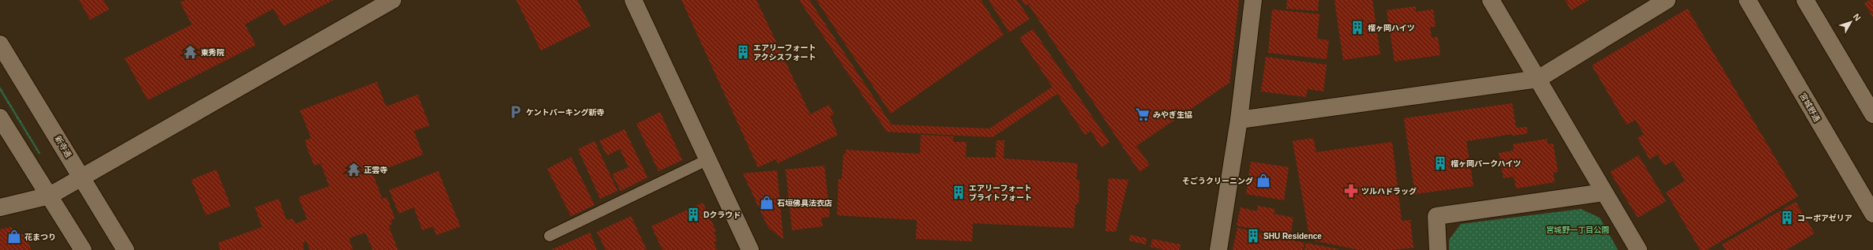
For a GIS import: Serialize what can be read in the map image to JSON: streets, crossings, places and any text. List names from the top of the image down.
{
  "streets": {
    "street": ["宮城野通", "新寺通"]
  },
  "parks": ["宮城野一丁目公園"],
  "places": {
    "building": [
      "榴ヶ岡ハイツ",
      "エアリーフォート アクシスフォート",
      "榴ヶ岡パークハイツ",
      "エアリーフォート ブライトフォート",
      "Dクラウド",
      "コーポアゼリア",
      "SHU Residence"
    ],
    "temple": ["東秀院", "正雲寺"],
    "parking": ["ケントパーキング新寺"],
    "supermarket": ["みやぎ生協"],
    "shop": ["そごうクリーニング", "石垣佛具法衣店", "花まつり"],
    "pharmacy": ["ツルハドラッグ"]
  },
  "north": "top right"
}
